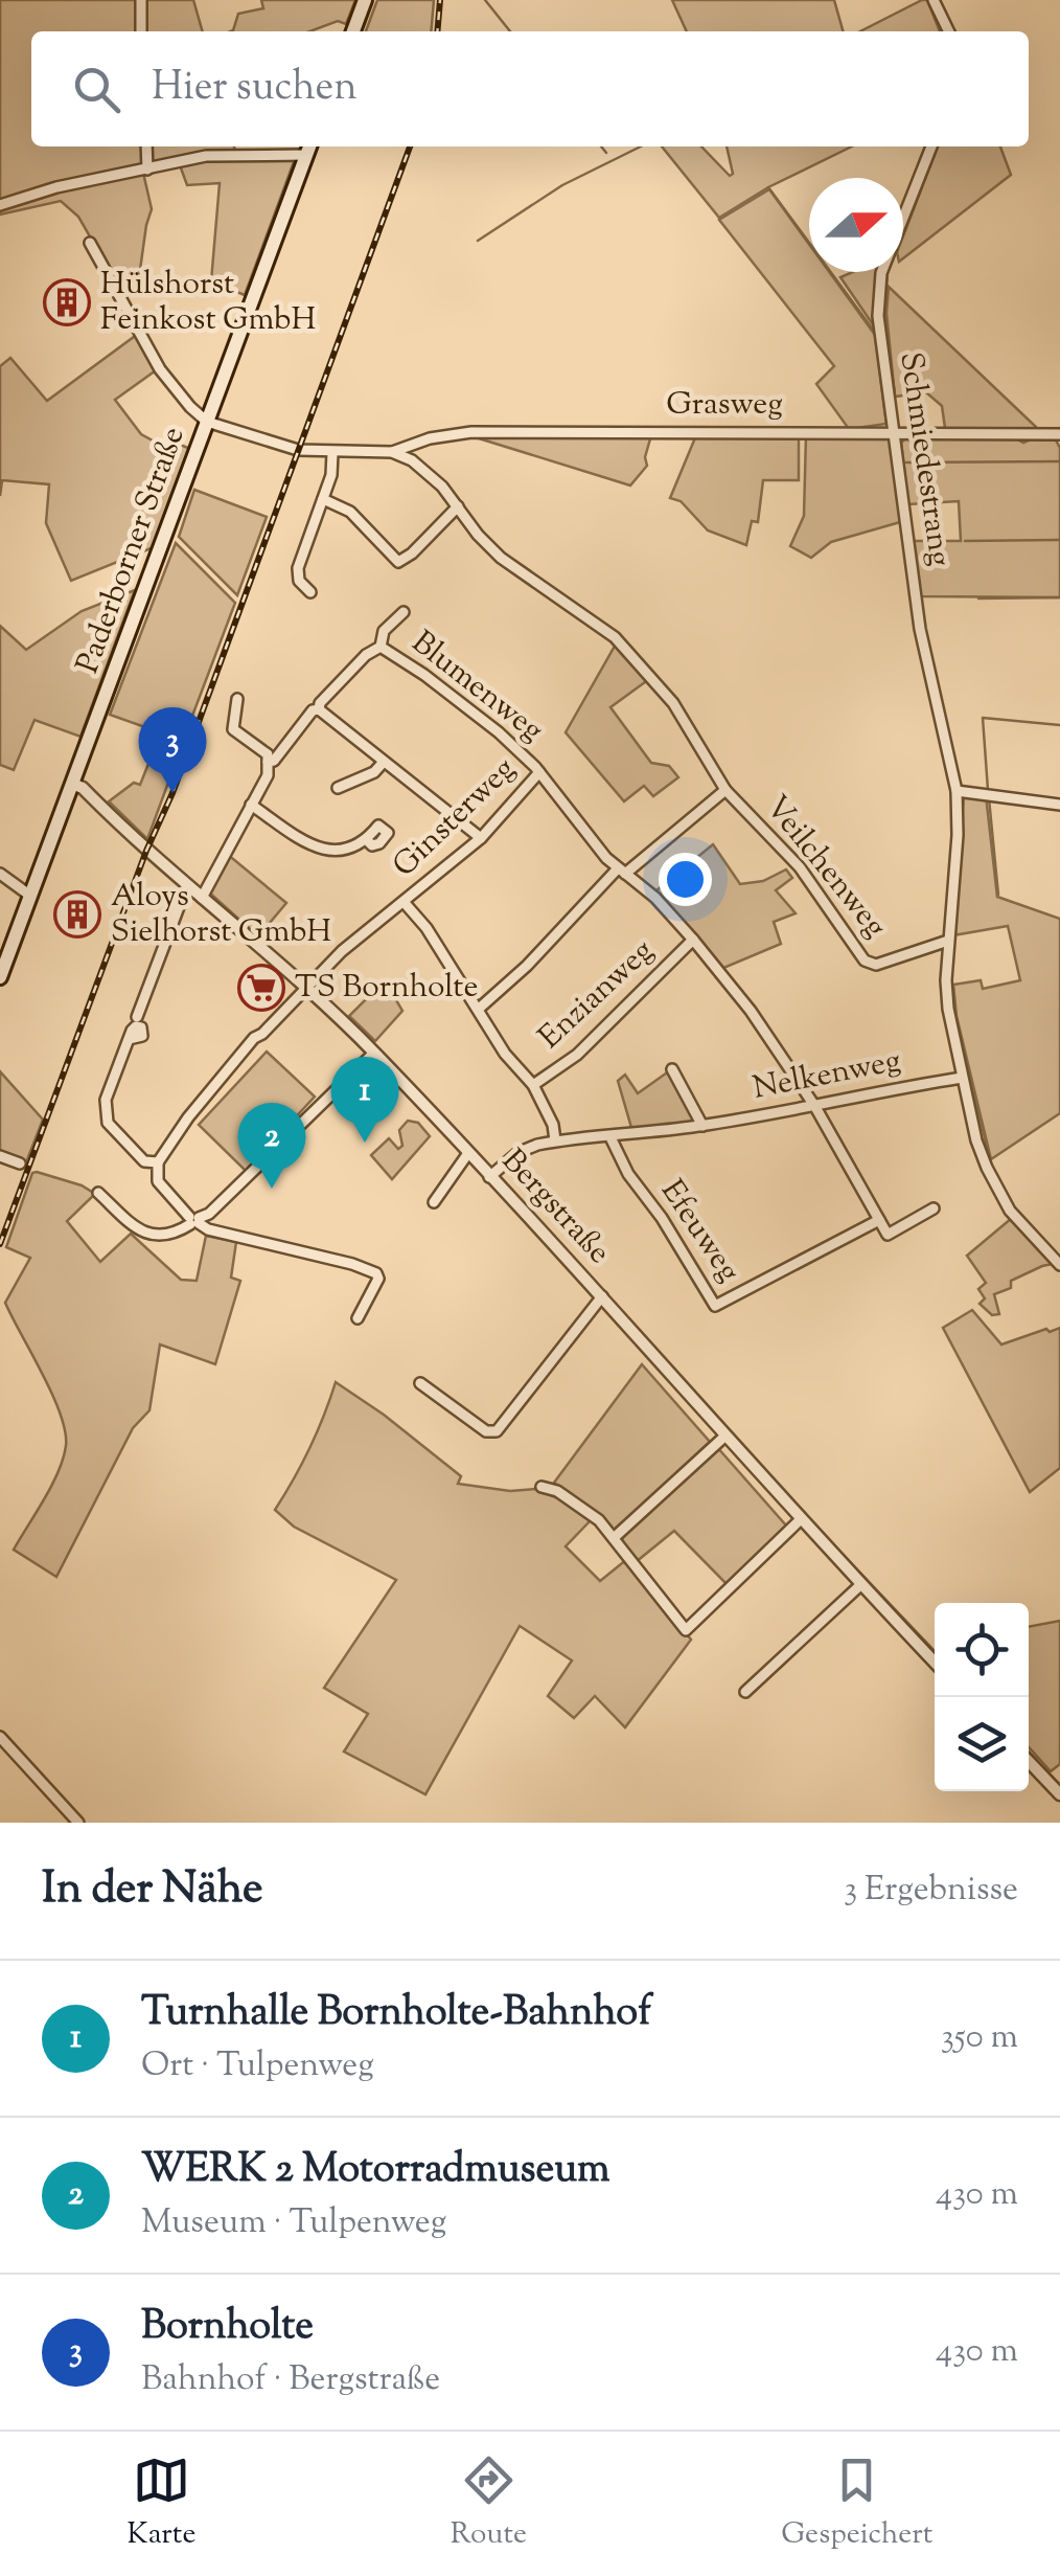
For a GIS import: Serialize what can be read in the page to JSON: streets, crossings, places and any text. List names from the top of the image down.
{
  "streets": {
    "main road": ["Paderborner Straße"],
    "street": [
      "Grasweg",
      "Schmiedestrang",
      "Blumenweg",
      "Ginsterweg",
      "Veilchenweg",
      "Enzianweg",
      "Nelkenweg",
      "Bergstraße",
      "Efeuweg"
    ]
  },
  "crossings": [
    ["Grasweg", "Schmiedestrang"],
    ["Grasweg", "Veilchenweg"],
    ["Schmiedestrang", "Veilchenweg"],
    ["Schmiedestrang", "Nelkenweg"],
    ["Paderborner Straße", "Bergstraße"],
    ["Blumenweg", "Ginsterweg"],
    ["Ginsterweg", "Veilchenweg"],
    ["Ginsterweg", "Enzianweg"],
    ["Ginsterweg", "Nelkenweg"],
    ["Ginsterweg", "Bergstraße"],
    ["Nelkenweg", "Bergstraße"],
    ["Nelkenweg", "Efeuweg"]
  ],
  "places": {
    "building": ["Hülshorst Feinkost GmbH", "Aloys Sielhorst GmbH"],
    "supermarket": ["TS Bornholte"]
  },
  "north": "right",
  "page": {
    "search": "Hier suchen",
    "pins": ["3", "1", "2"],
    "heading": ["In der Nähe", "3 Ergebnisse"],
    "list": [
      {
        "mark": "1",
        "name": "Turnhalle Bornholte-Bahnhof",
        "note": "Ort · Tulpenweg",
        "value": "350 m"
      },
      {
        "mark": "2",
        "name": "WERK 2 Motorradmuseum",
        "note": "Museum · Tulpenweg",
        "value": "430 m"
      },
      {
        "mark": "3",
        "name": "Bornholte",
        "note": "Bahnhof · Bergstraße",
        "value": "430 m"
      }
    ],
    "nav": ["Karte", "Route", "Gespeichert"]
  }
}
